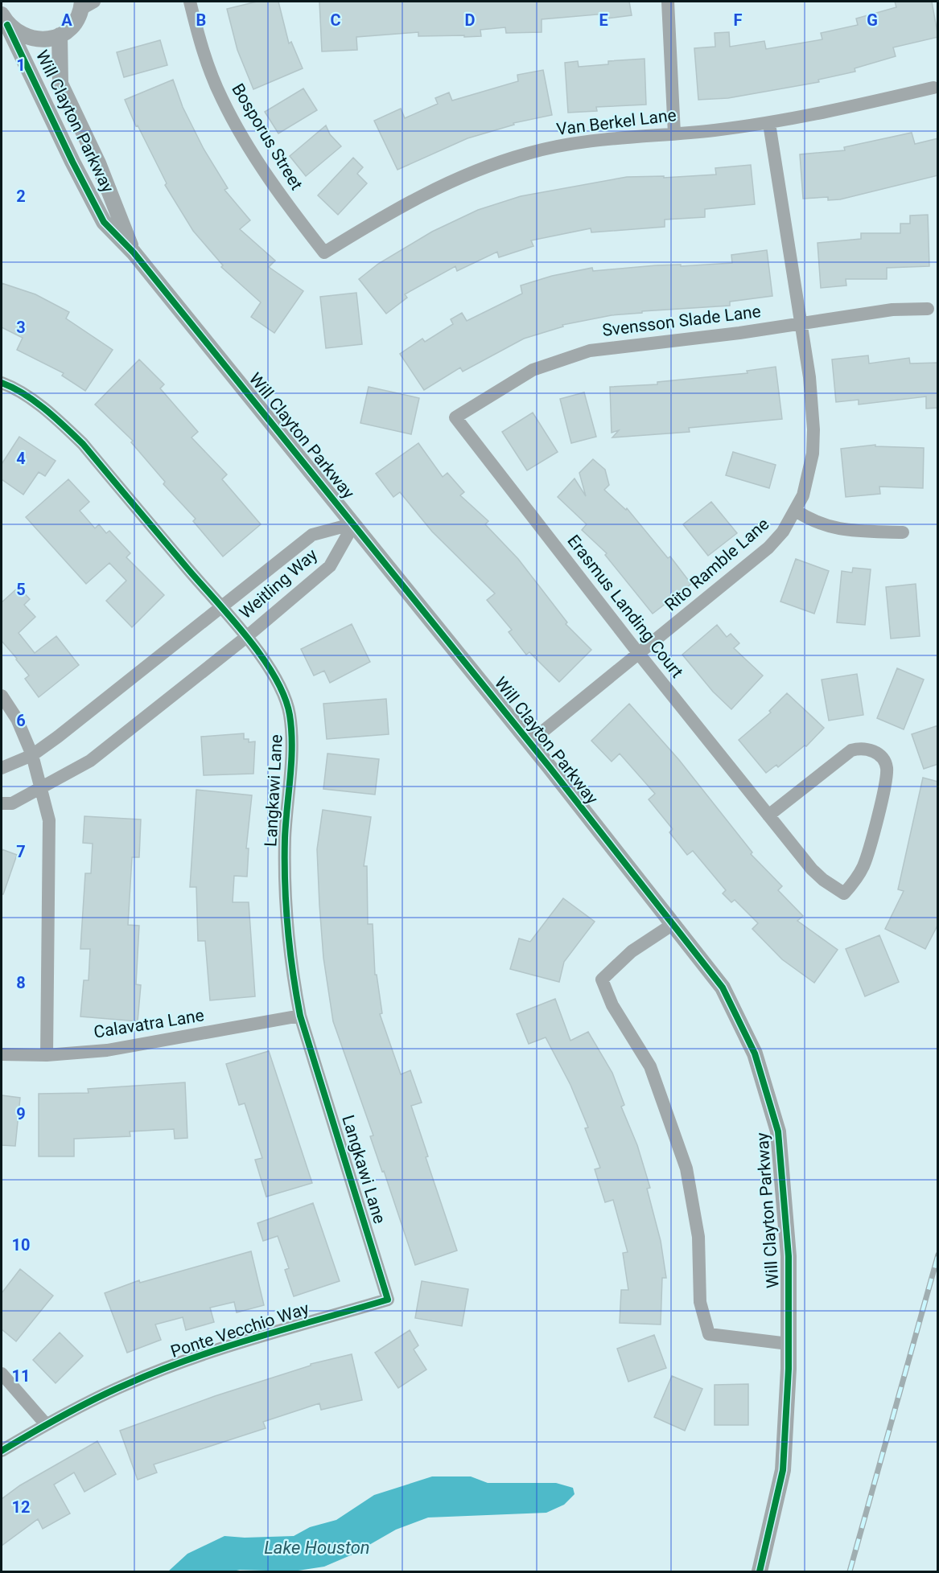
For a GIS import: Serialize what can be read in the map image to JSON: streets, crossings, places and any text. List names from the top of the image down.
{
  "streets": {
    "street": [
      "Will Clayton Parkway",
      "Van Berkel Lane",
      "Bosporus Street",
      "Svensson Slade Lane",
      "Rito Ramble Lane",
      "Weitling Way",
      "Erasmus Landing Court",
      "Langkawi Lane",
      "Calavatra Lane",
      "Ponte Vecchio Way"
    ]
  },
  "crossings": [
    ["Will Clayton Parkway", "Rito Ramble Lane"],
    ["Will Clayton Parkway", "Weitling Way"],
    ["Van Berkel Lane", "Bosporus Street"],
    ["Van Berkel Lane", "Rito Ramble Lane"],
    ["Svensson Slade Lane", "Rito Ramble Lane"],
    ["Svensson Slade Lane", "Erasmus Landing Court"],
    ["Rito Ramble Lane", "Erasmus Landing Court"],
    ["Weitling Way", "Langkawi Lane"],
    ["Langkawi Lane", "Calavatra Lane"],
    ["Langkawi Lane", "Ponte Vecchio Way"]
  ],
  "water": ["Lake Houston"],
  "grid": {
    "columns": [
      "A",
      "B",
      "C",
      "D",
      "E",
      "F",
      "G"
    ],
    "rows": [
      "1",
      "2",
      "3",
      "4",
      "5",
      "6",
      "7",
      "8",
      "9",
      "10",
      "11",
      "12"
    ]
  }
}
